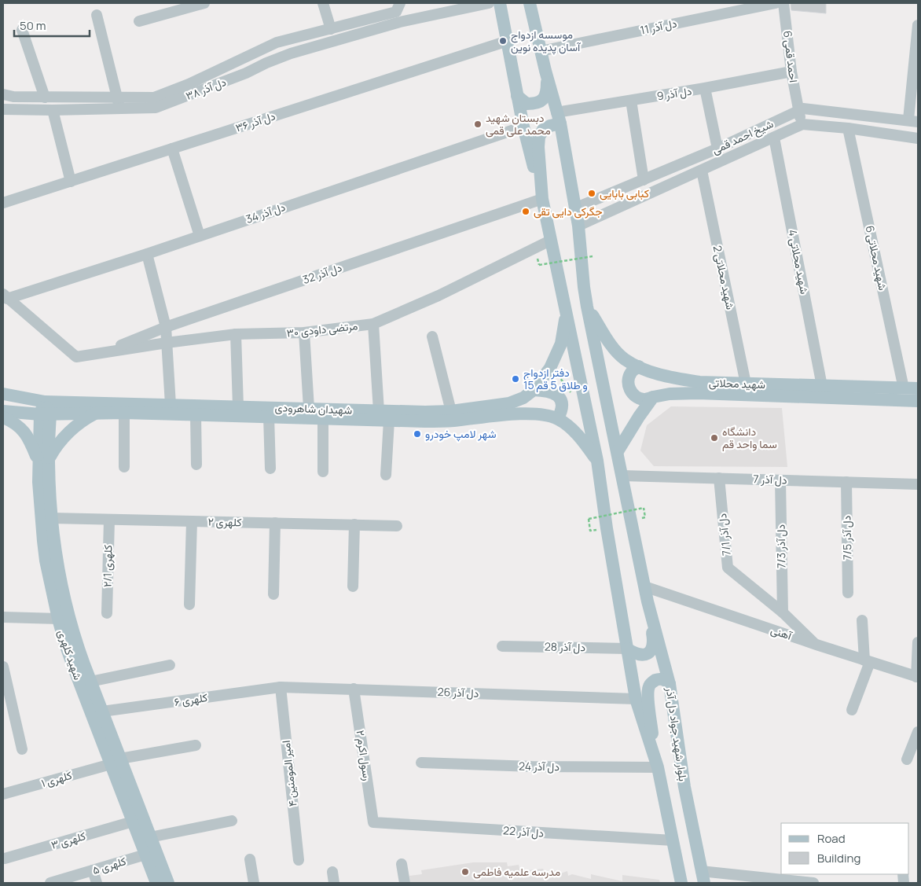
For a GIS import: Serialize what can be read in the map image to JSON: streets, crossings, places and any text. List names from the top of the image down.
{
  "streets": {
    "main road": [
      "شهید محلاتی",
      "شهیدان شاهرودی",
      "شهید کلهری",
      "بلوار شهید جواد دل آذر"
    ],
    "street": [
      "دل آذر 11",
      "احمد قمی 6",
      "دل آذر ۳۸",
      "دل آذر 9",
      "دل آذر ۳۶",
      "شیخ احمد قمی",
      "دل آذر 34",
      "شهید محلاتی 6",
      "شهید محلاتی 4",
      "دل آذر 32",
      "شهید محلاتی 2",
      "۳۰ مرتضی داودی",
      "دل آذر 7",
      "کلهری ۲",
      "دل آذر 7/1",
      "دل آذر 7/5",
      "دل آذر 7/3",
      "کلهری ۲/1",
      "آهنی",
      "دل آذر 28",
      "دل آذر 26",
      "کلهری ۶",
      "رسول اکرم ۲",
      "دل آذر 24",
      "امیر المومنین ۴",
      "کلهری ۱",
      "دل آذر 22",
      "کلهری ۳",
      "کلهری ۵"
    ]
  },
  "crossings": [
    ["احمد قمی 6", "دل آذر 9"],
    ["احمد قمی 6", "شیخ احمد قمی"],
    ["دل آذر 9", "بلوار شهید جواد دل آذر"],
    ["شیخ احمد قمی", "شهید محلاتی 6"],
    ["شیخ احمد قمی", "شهید محلاتی 4"],
    ["شیخ احمد قمی", "شهید محلاتی 2"],
    ["شیخ احمد قمی", "بلوار شهید جواد دل آذر"],
    ["دل آذر 34", "۳۰ مرتضی داودی"],
    ["شهید محلاتی 6", "شهید محلاتی"],
    ["شهید محلاتی 4", "شهید محلاتی"],
    ["دل آذر 32", "۳۰ مرتضی داودی"],
    ["دل آذر 32", "بلوار شهید جواد دل آذر"],
    ["شهید محلاتی 2", "شهید محلاتی"],
    ["۳۰ مرتضی داودی", "بلوار شهید جواد دل آذر"],
    ["شهید محلاتی", "بلوار شهید جواد دل آذر"],
    ["شهیدان شاهرودی", "شهید کلهری"],
    ["شهیدان شاهرودی", "بلوار شهید جواد دل آذر"],
    ["دل آذر 7", "دل آذر 7/1"],
    ["دل آذر 7", "دل آذر 7/5"],
    ["دل آذر 7", "دل آذر 7/3"],
    ["دل آذر 7", "بلوار شهید جواد دل آذر"],
    ["کلهری ۲", "کلهری ۲/1"],
    ["کلهری ۲", "شهید کلهری"],
    ["دل آذر 7/1", "دل آذر 7/3"],
    ["دل آذر 7/1", "آهنی"],
    ["آهنی", "بلوار شهید جواد دل آذر"],
    ["دل آذر 28", "بلوار شهید جواد دل آذر"],
    ["شهید کلهری", "کلهری ۶"],
    ["شهید کلهری", "کلهری ۱"],
    ["شهید کلهری", "کلهری ۳"],
    ["شهید کلهری", "کلهری ۵"],
    ["دل آذر 26", "کلهری ۶"],
    ["دل آذر 26", "بلوار شهید جواد دل آذر"],
    ["دل آذر 26", "رسول اکرم ۲"],
    ["دل آذر 26", "امیر المومنین ۴"],
    ["کلهری ۶", "امیر المومنین ۴"],
    ["بلوار شهید جواد دل آذر", "دل آذر 24"],
    ["بلوار شهید جواد دل آذر", "دل آذر 22"],
    ["رسول اکرم ۲", "دل آذر 22"]
  ],
  "places": [
    "موسسه ازدواج آسان پدیده نوین",
    "دبستان شهید محمد علی قمی",
    "کبابی بابایی",
    "جگرکی دایی تقی",
    "دفتر ازدواج 15 و طلاق 5 قم",
    "شهر لامپ خودرو",
    "دانشگاه سما واحد قم",
    "مدرسه علمیه فاطمی"
  ],
  "legend": ["Road", "Building"],
  "scale_bar": "50 m"
}
